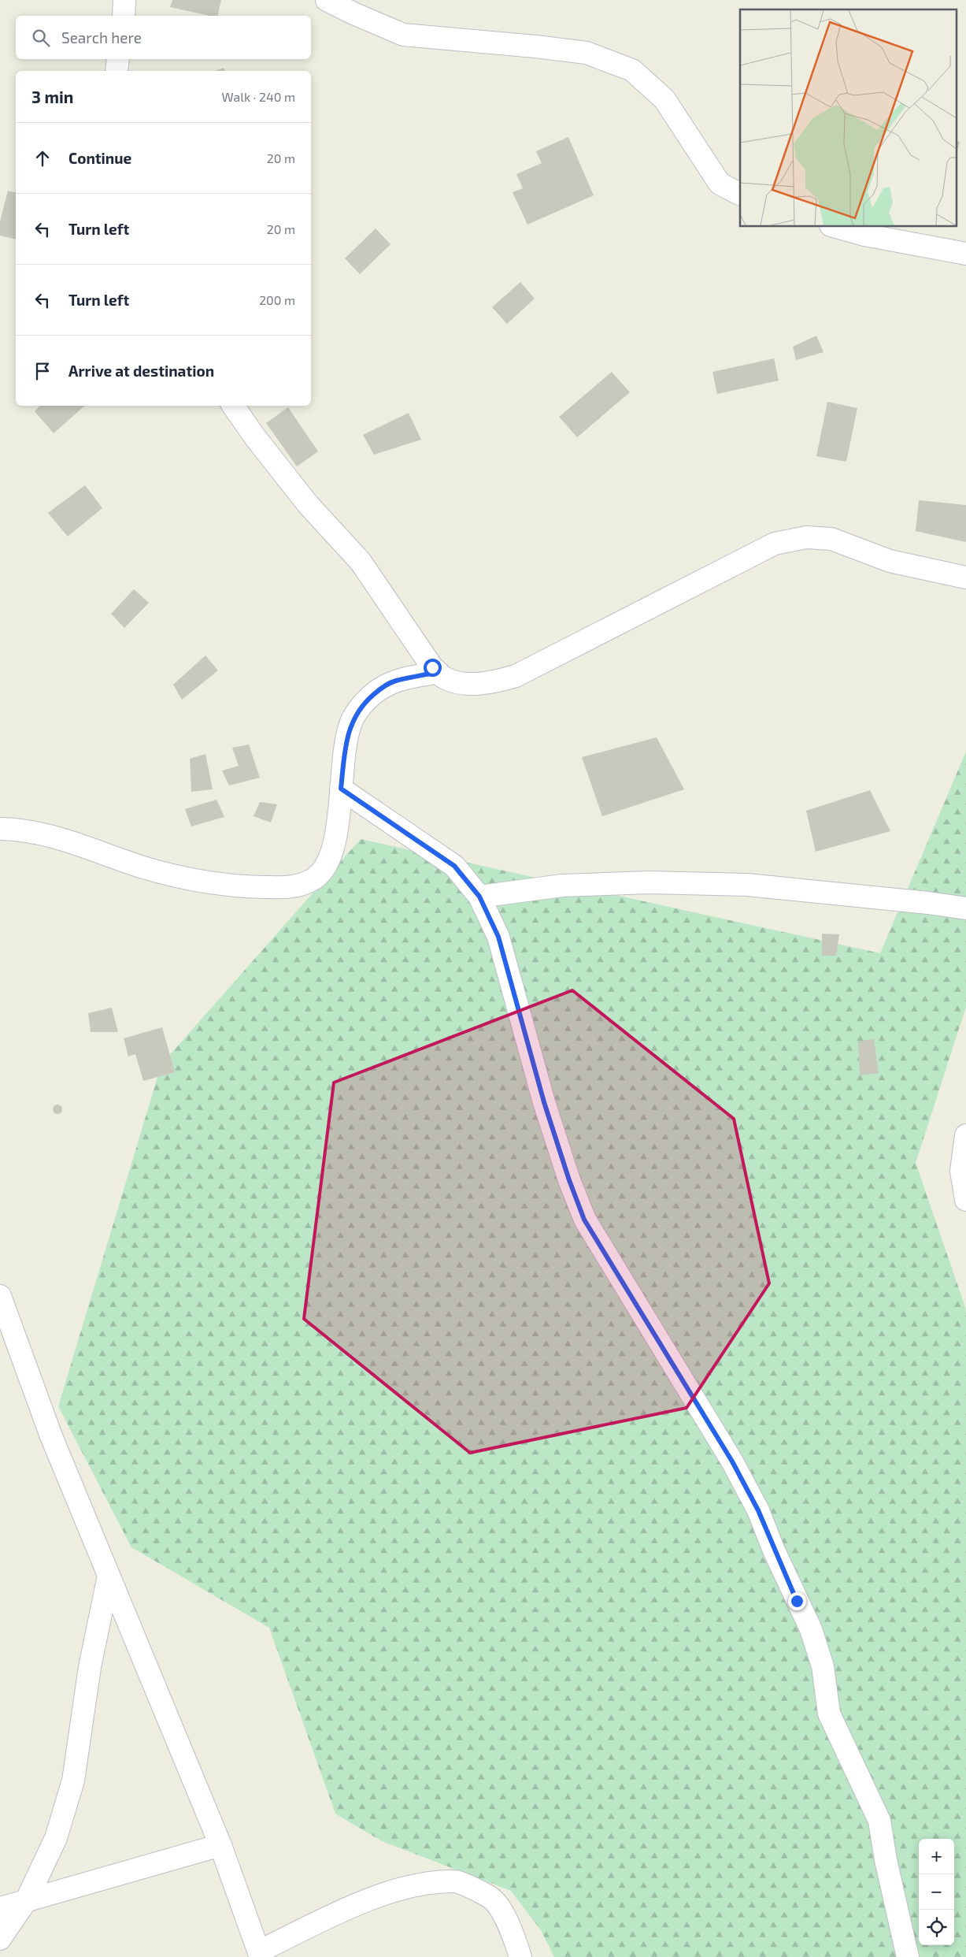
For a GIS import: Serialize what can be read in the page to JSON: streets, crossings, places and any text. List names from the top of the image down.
{
  "page": {
    "search": "Search here",
    "heading": ["3 min", "Walk · 240 m"],
    "list": [
      ["Continue", "20 m"],
      ["Turn left", "20 m"],
      ["Turn left", "200 m"],
      "Arrive at destination"
    ],
    "map_buttons": ["+", "−"]
  }
}
